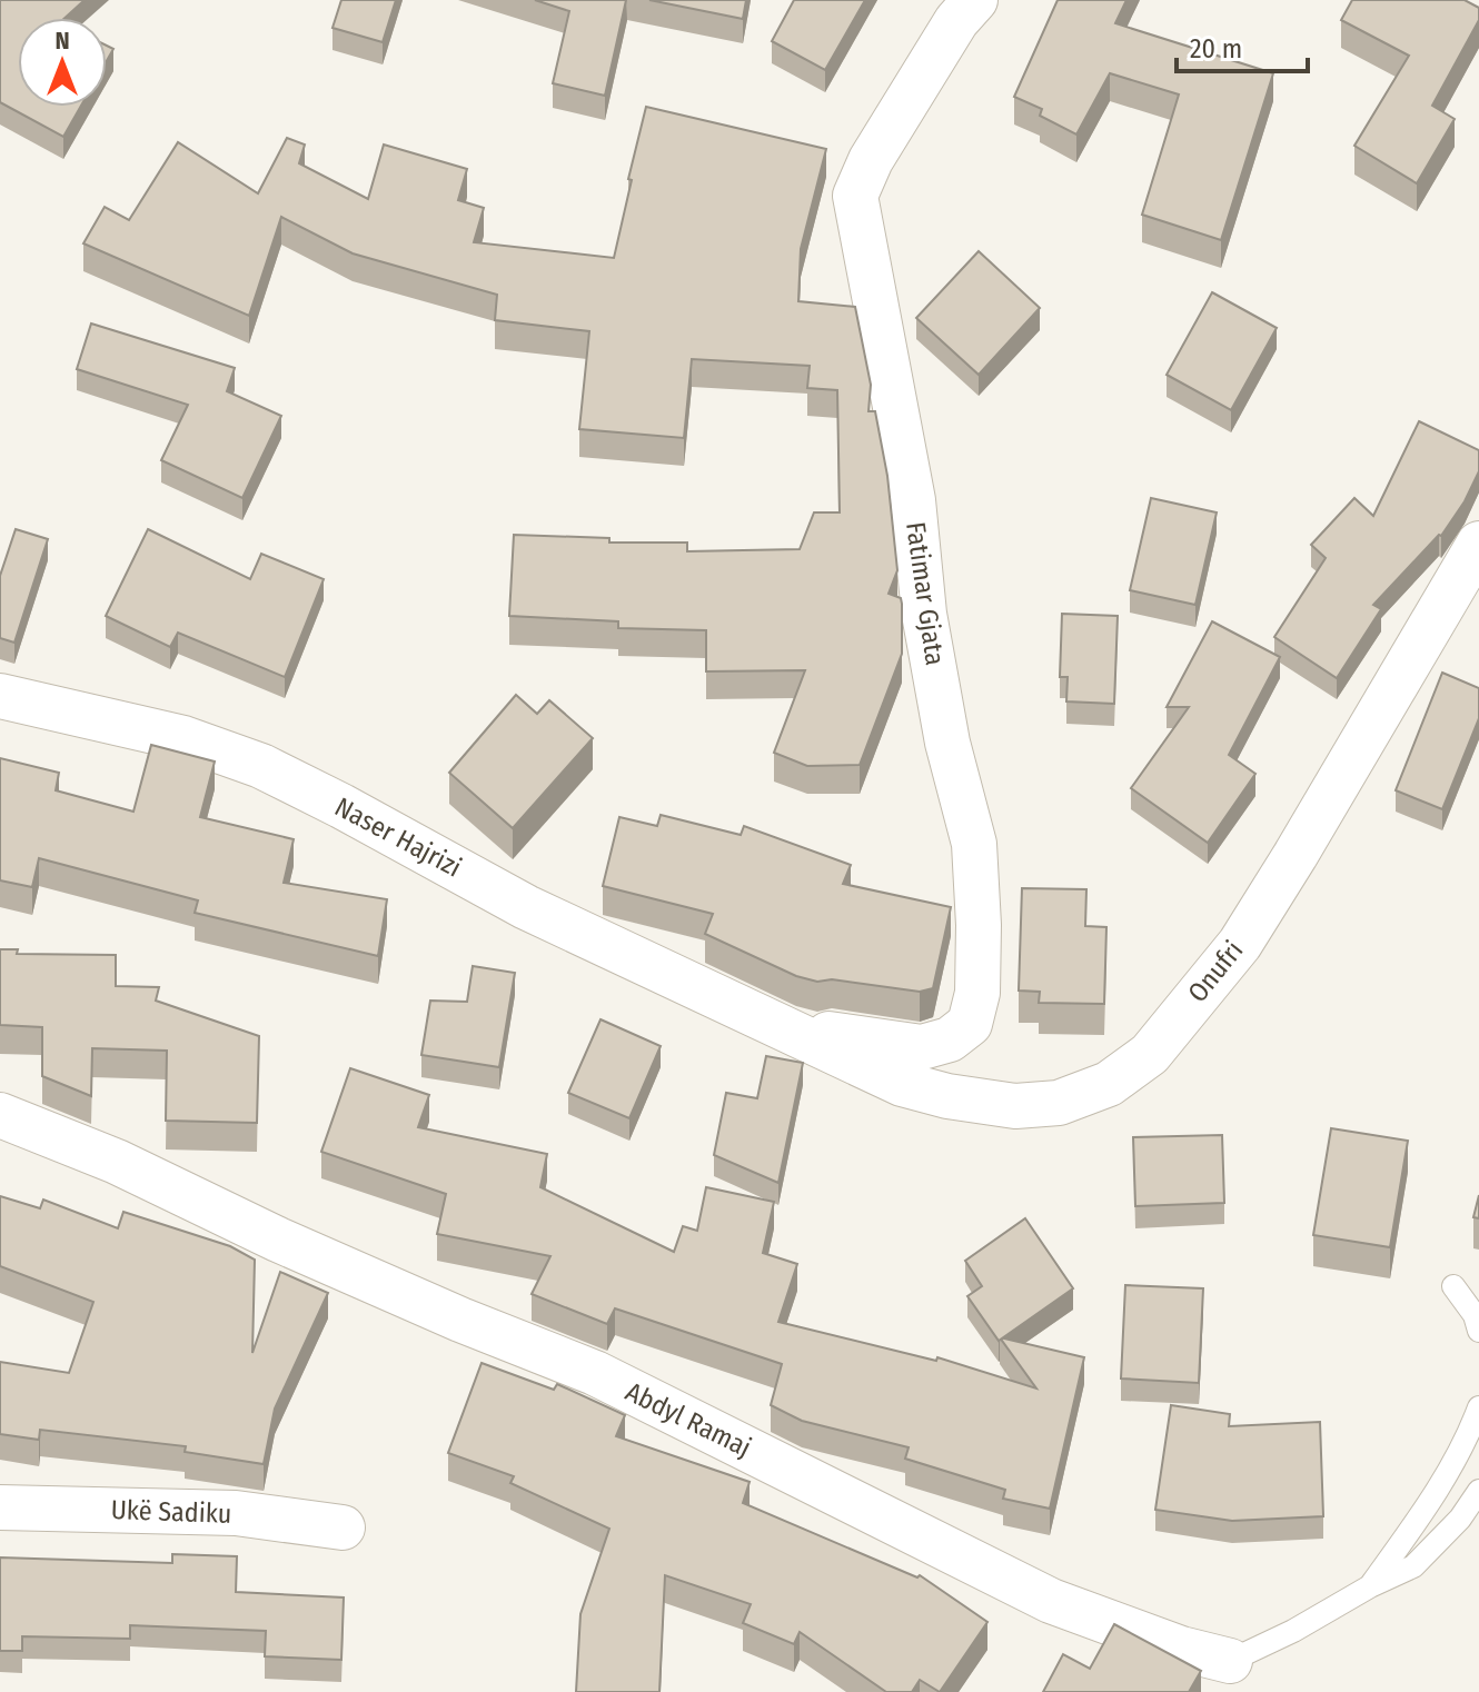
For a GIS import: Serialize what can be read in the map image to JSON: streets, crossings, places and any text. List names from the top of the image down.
{
  "streets": {
    "street": [
      "Fatimar Gjata",
      "Naser Hajrizi",
      "Onufri",
      "Abdyl Ramaj",
      "Ukë Sadiku"
    ]
  },
  "crossings": [
    ["Fatimar Gjata", "Naser Hajrizi"],
    ["Fatimar Gjata", "Onufri"],
    ["Naser Hajrizi", "Onufri"]
  ],
  "scale_bar": "20 m",
  "north": "top"
}
